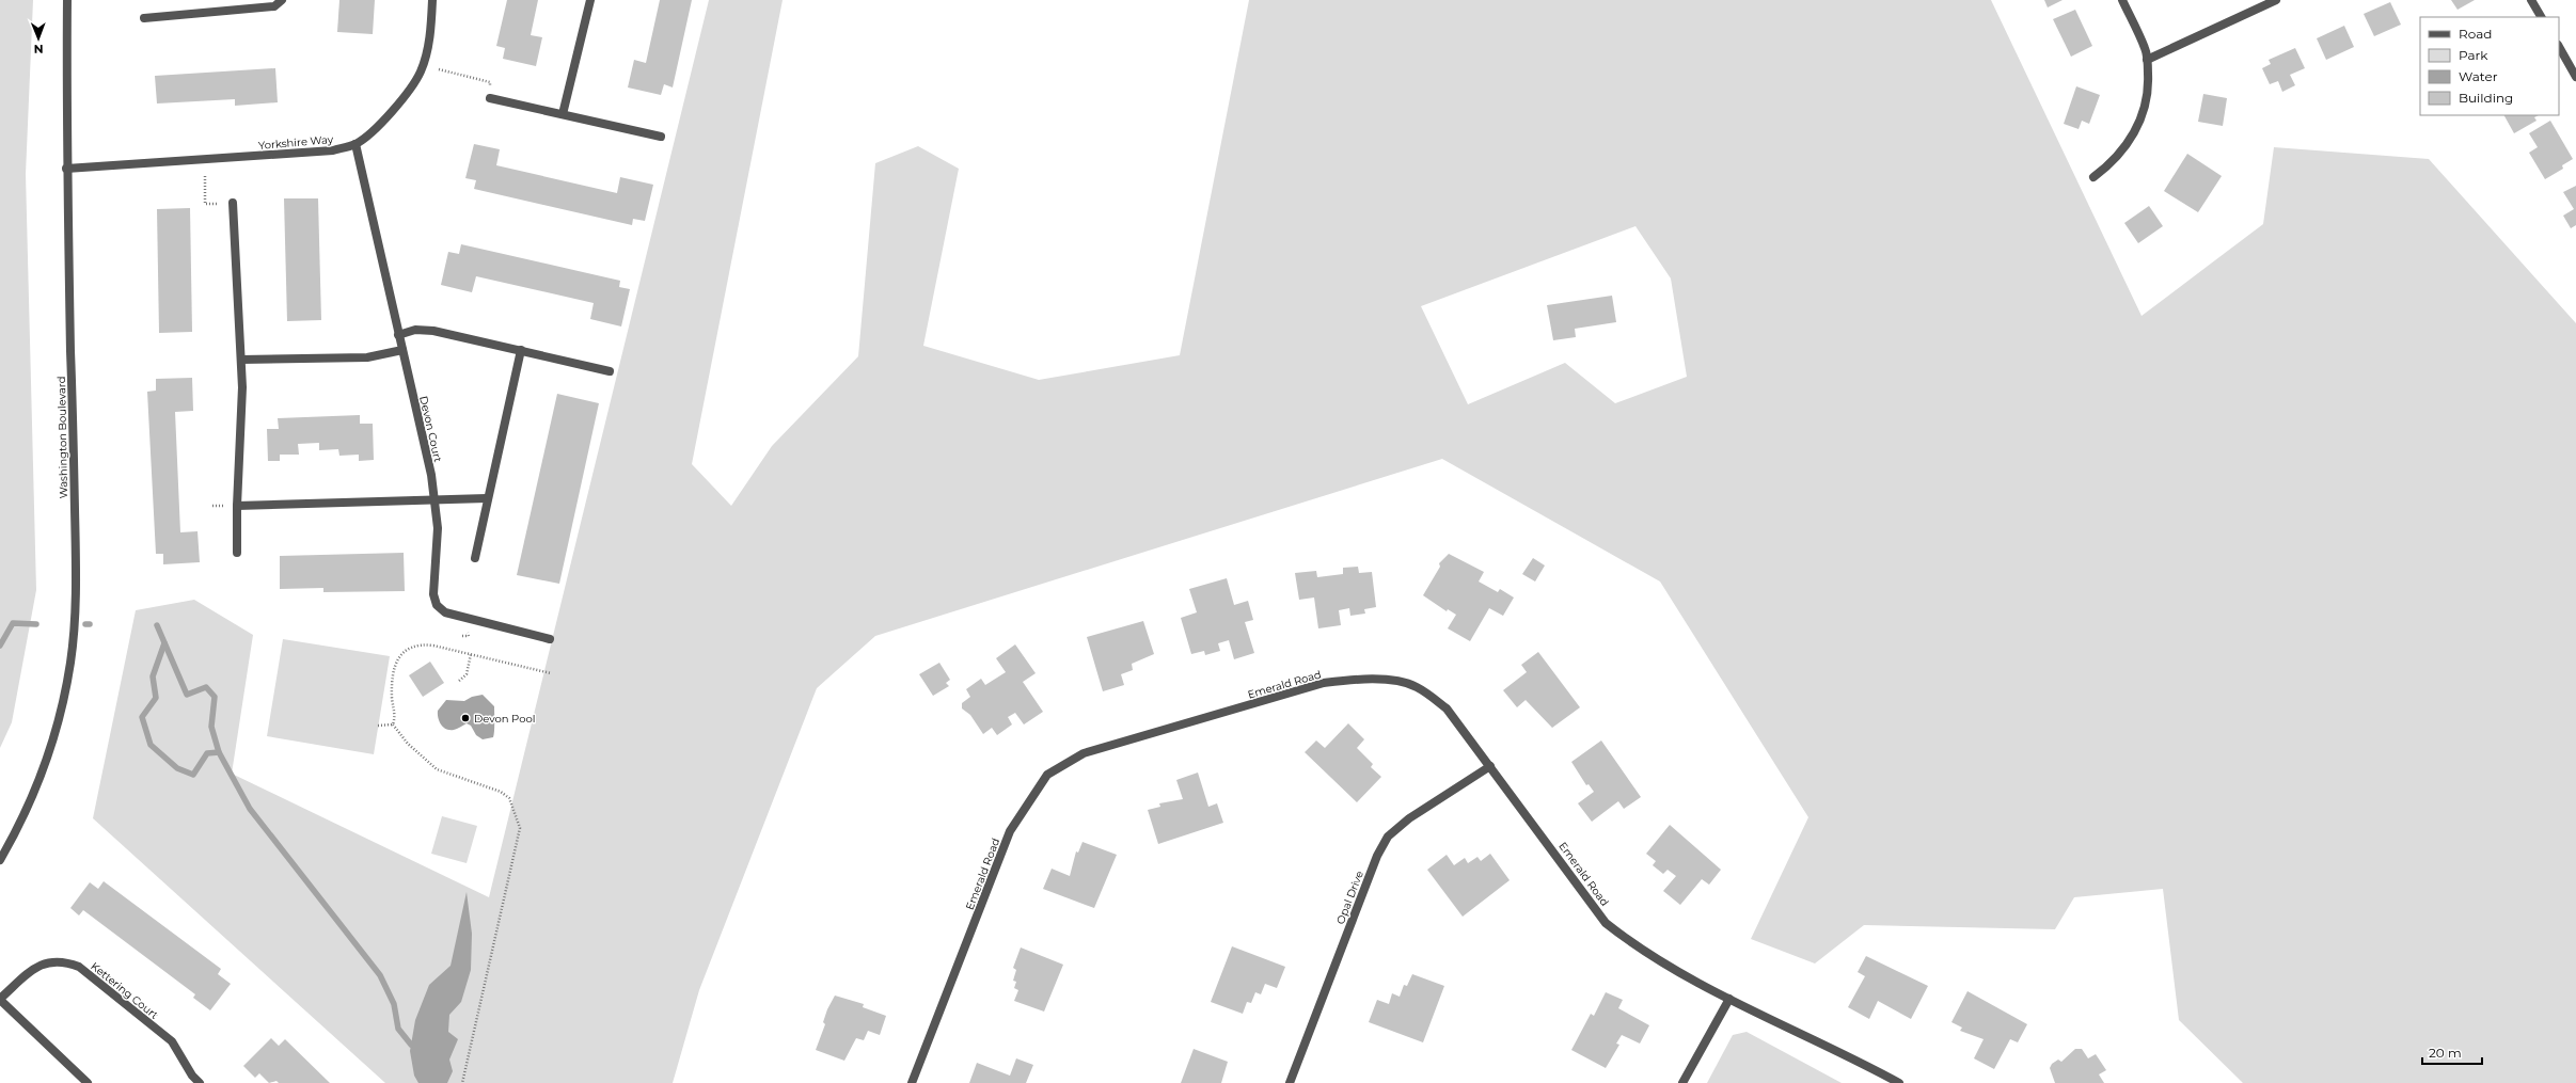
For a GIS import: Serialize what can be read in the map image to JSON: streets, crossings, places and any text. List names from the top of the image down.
{
  "streets": {
    "street": [
      "Yorkshire Way",
      "Devon Court",
      "Washington Boulevard",
      "Emerald Road",
      "Opal Drive",
      "Kettering Court"
    ]
  },
  "crossings": [
    ["Yorkshire Way", "Devon Court"],
    ["Yorkshire Way", "Washington Boulevard"],
    ["Emerald Road", "Opal Drive"]
  ],
  "places": ["Devon Pool"],
  "legend": [
    "Road",
    "Park",
    "Water",
    "Building"
  ],
  "scale_bar": "20 m",
  "north": "bottom"
}
